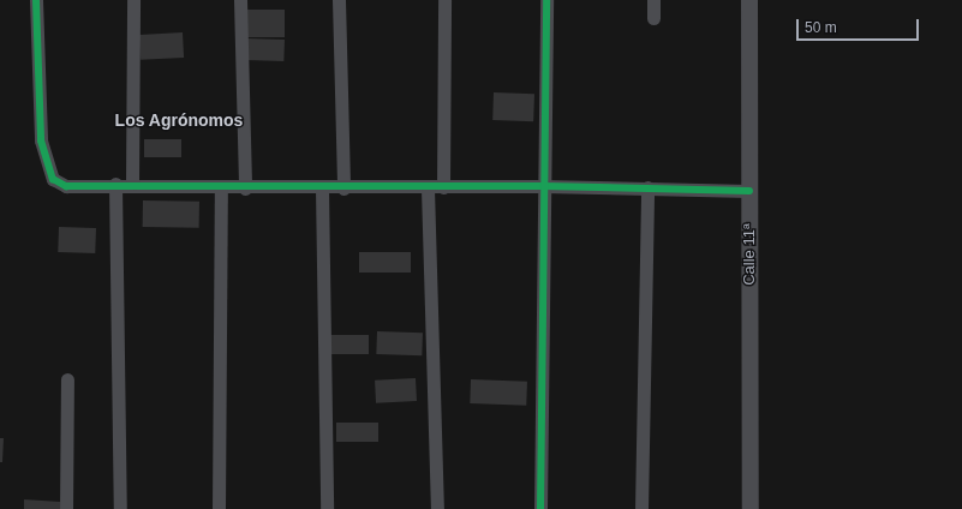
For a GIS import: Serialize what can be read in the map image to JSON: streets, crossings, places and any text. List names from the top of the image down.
{
  "streets": {
    "street": ["Calle 11ª"]
  },
  "districts": ["Los Agrónomos"],
  "scale_bar": "50 m"
}
